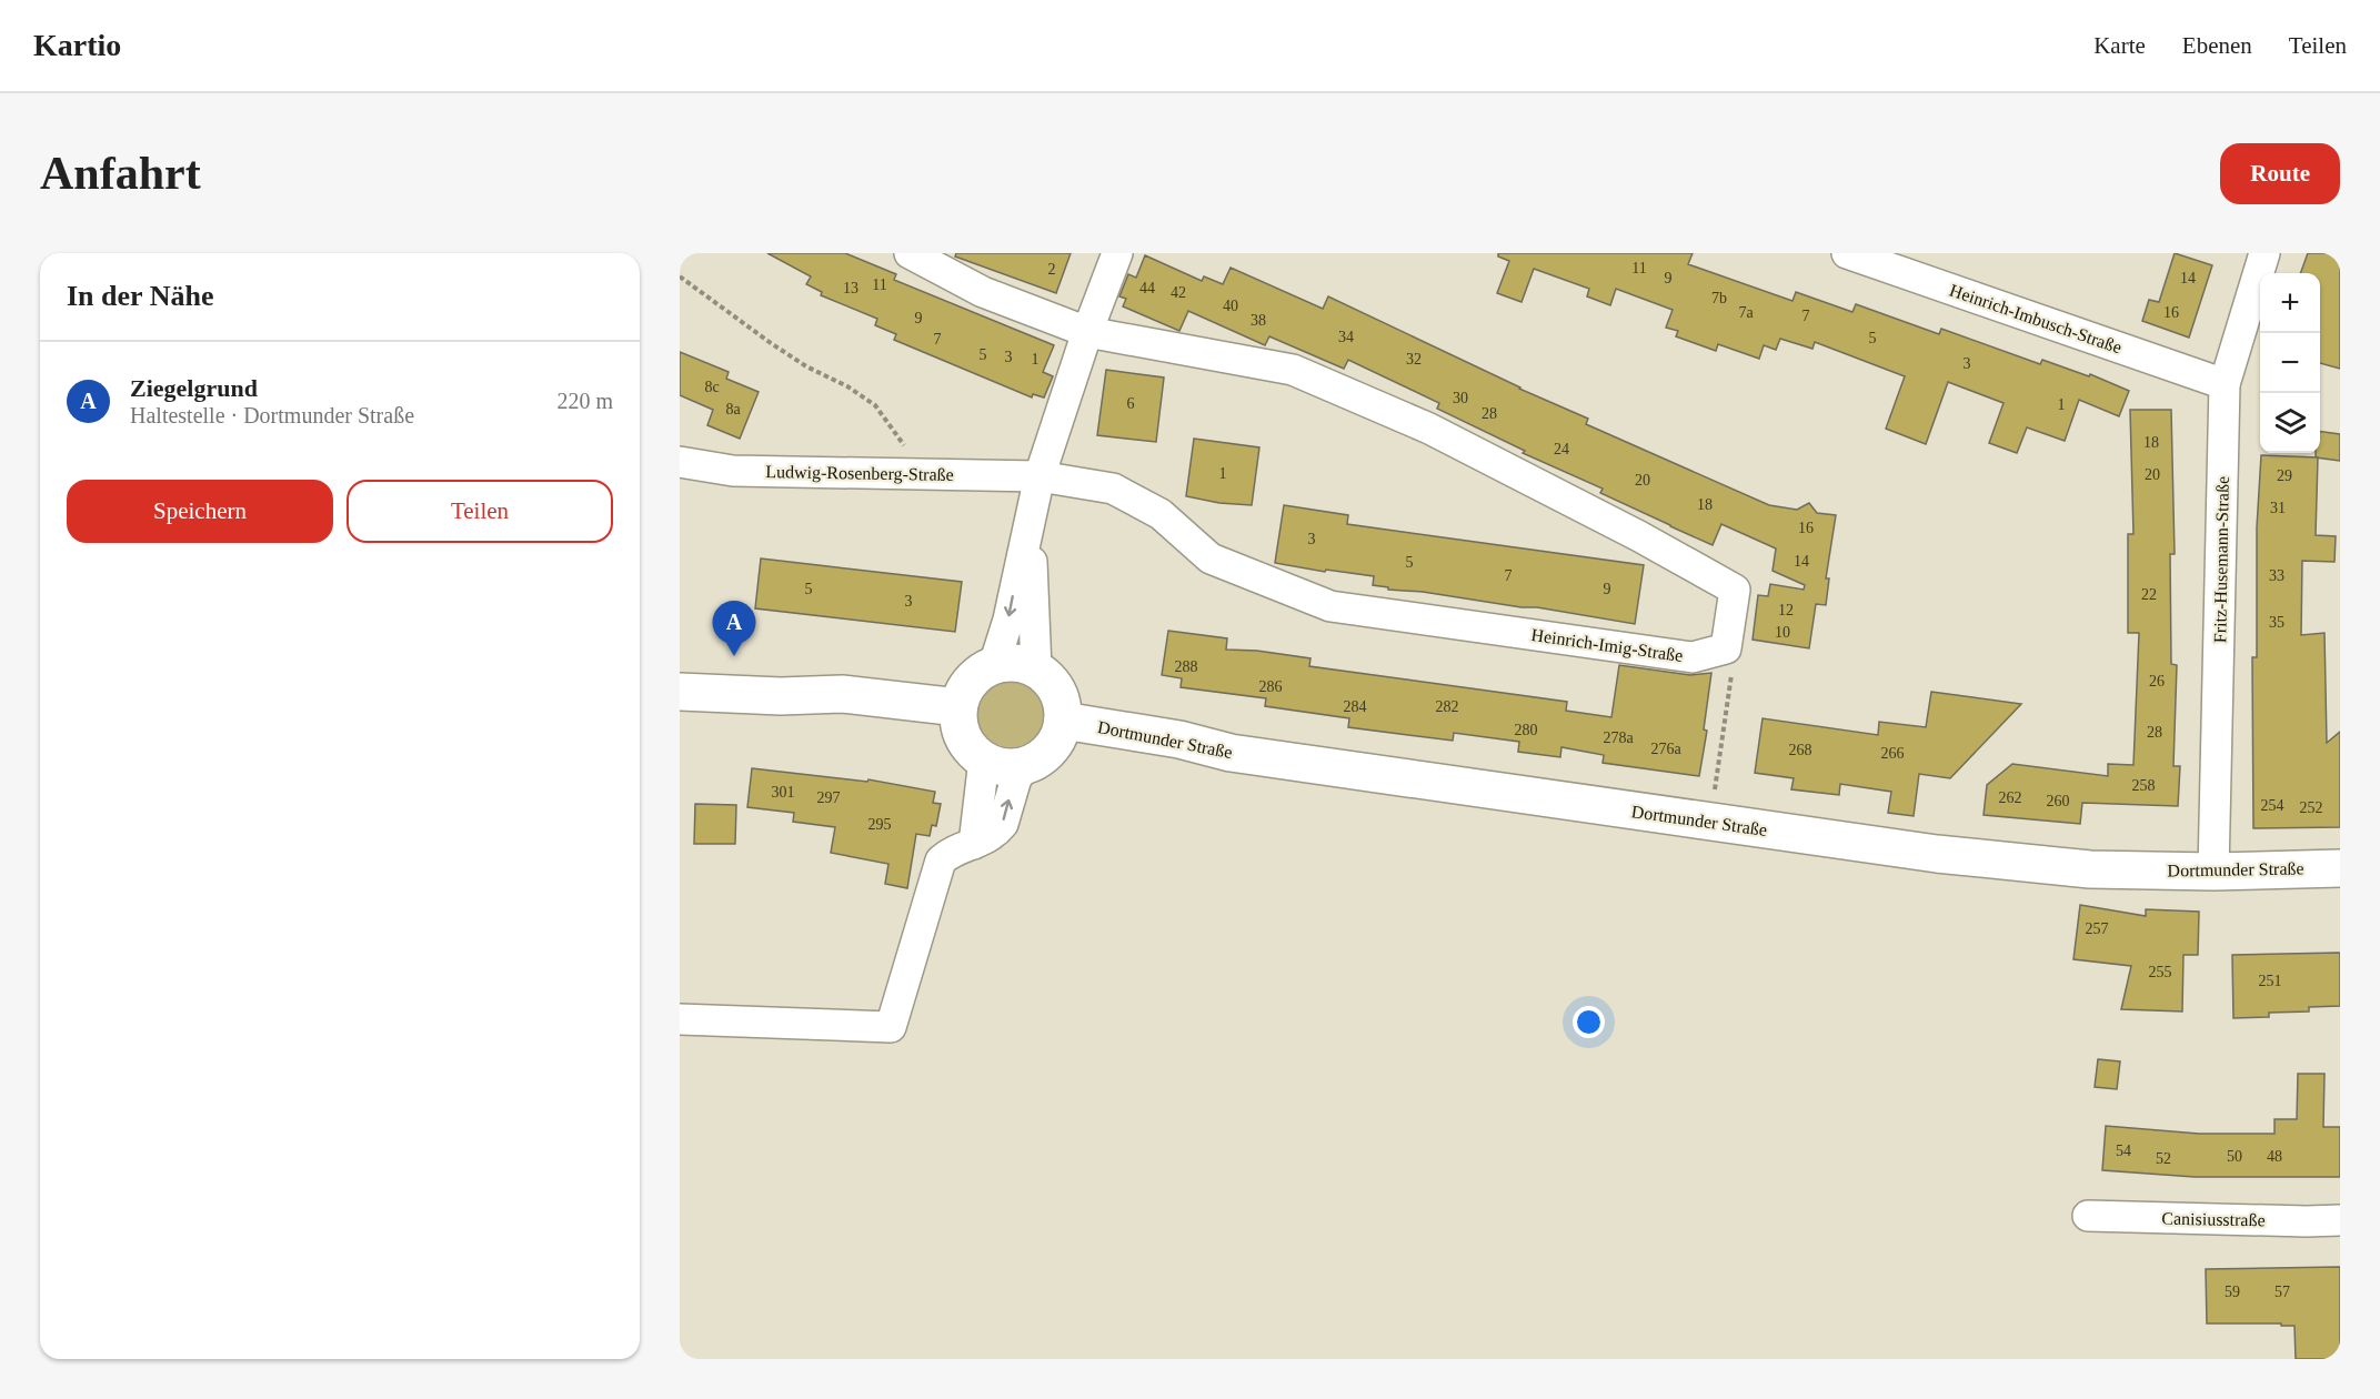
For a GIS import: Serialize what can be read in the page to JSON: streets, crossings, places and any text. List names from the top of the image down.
{
  "streets": {
    "main road": ["Dortmunder Straße"],
    "street": [
      "Heinrich-Imbusch-Straße",
      "Ludwig-Rosenberg-Straße",
      "Fritz-Husemann-Straße",
      "Heinrich-Imig-Straße",
      "Canisiusstraße"
    ]
  },
  "crossings": [
    ["Heinrich-Imbusch-Straße", "Fritz-Husemann-Straße"],
    ["Ludwig-Rosenberg-Straße", "Heinrich-Imig-Straße"],
    ["Fritz-Husemann-Straße", "Dortmunder Straße"]
  ],
  "house_numbers": [
    "11",
    "2",
    "9",
    "14",
    "11",
    "13",
    "44",
    "42",
    "7b",
    "40",
    "7a",
    "16",
    "7",
    "9",
    "38",
    "34",
    "5",
    "7",
    "5",
    "3",
    "1",
    "32",
    "3",
    "8c",
    "30",
    "6",
    "1",
    "8a",
    "28",
    "18",
    "24",
    "1",
    "20",
    "29",
    "20",
    "18",
    "31",
    "16",
    "3",
    "14",
    "5",
    "7",
    "33",
    "5",
    "9",
    "22",
    "3",
    "12",
    "35",
    "10",
    "288",
    "26",
    "286",
    "284",
    "282",
    "280",
    "28",
    "278a",
    "276a",
    "268",
    "266",
    "258",
    "301",
    "297",
    "262",
    "260",
    "254",
    "252",
    "295",
    "257",
    "255",
    "251",
    "54",
    "50",
    "48",
    "52",
    "59",
    "57"
  ],
  "page": {
    "header": "Kartio",
    "nav": ["Karte", "Ebenen", "Teilen"],
    "buttons": [
      "Route",
      ["Speichern", "Teilen"]
    ],
    "title": "Anfahrt",
    "heading": "In der Nähe",
    "map_buttons": ["+", "−"],
    "list": [
      {
        "mark": "A",
        "name": "Ziegelgrund",
        "note": "Haltestelle · Dortmunder Straße",
        "value": "220 m"
      }
    ],
    "pins": "A"
  }
}
